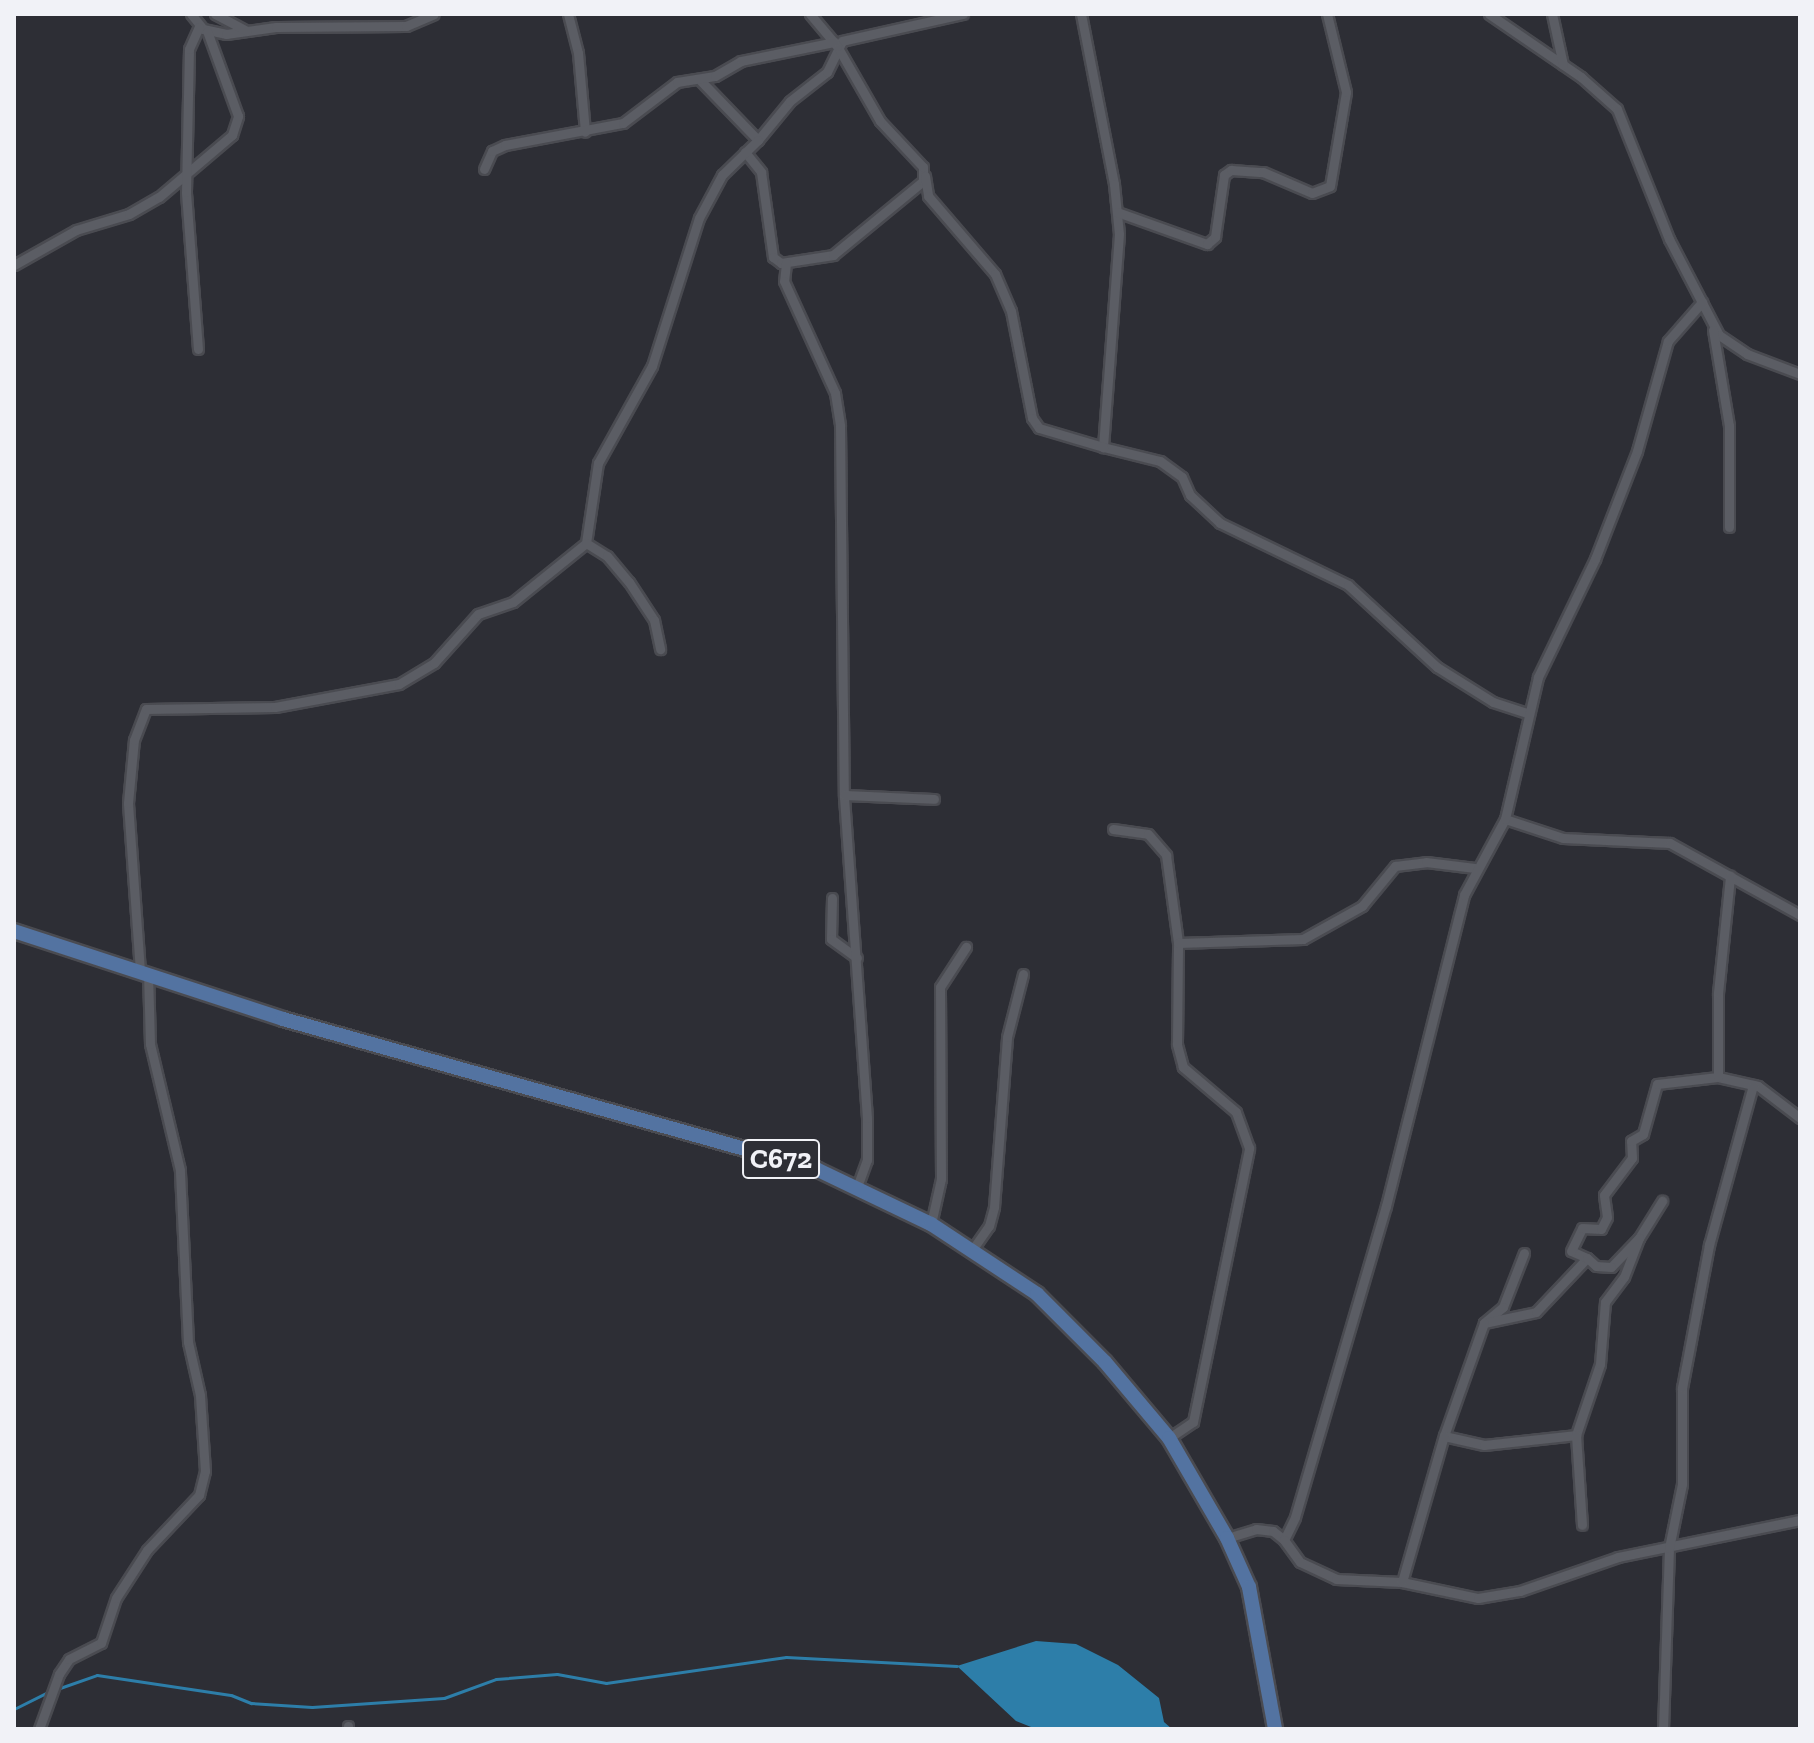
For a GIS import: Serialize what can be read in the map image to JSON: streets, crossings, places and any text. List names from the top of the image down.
{
  "streets": {
    "main road": ["C672"]
  }
}
